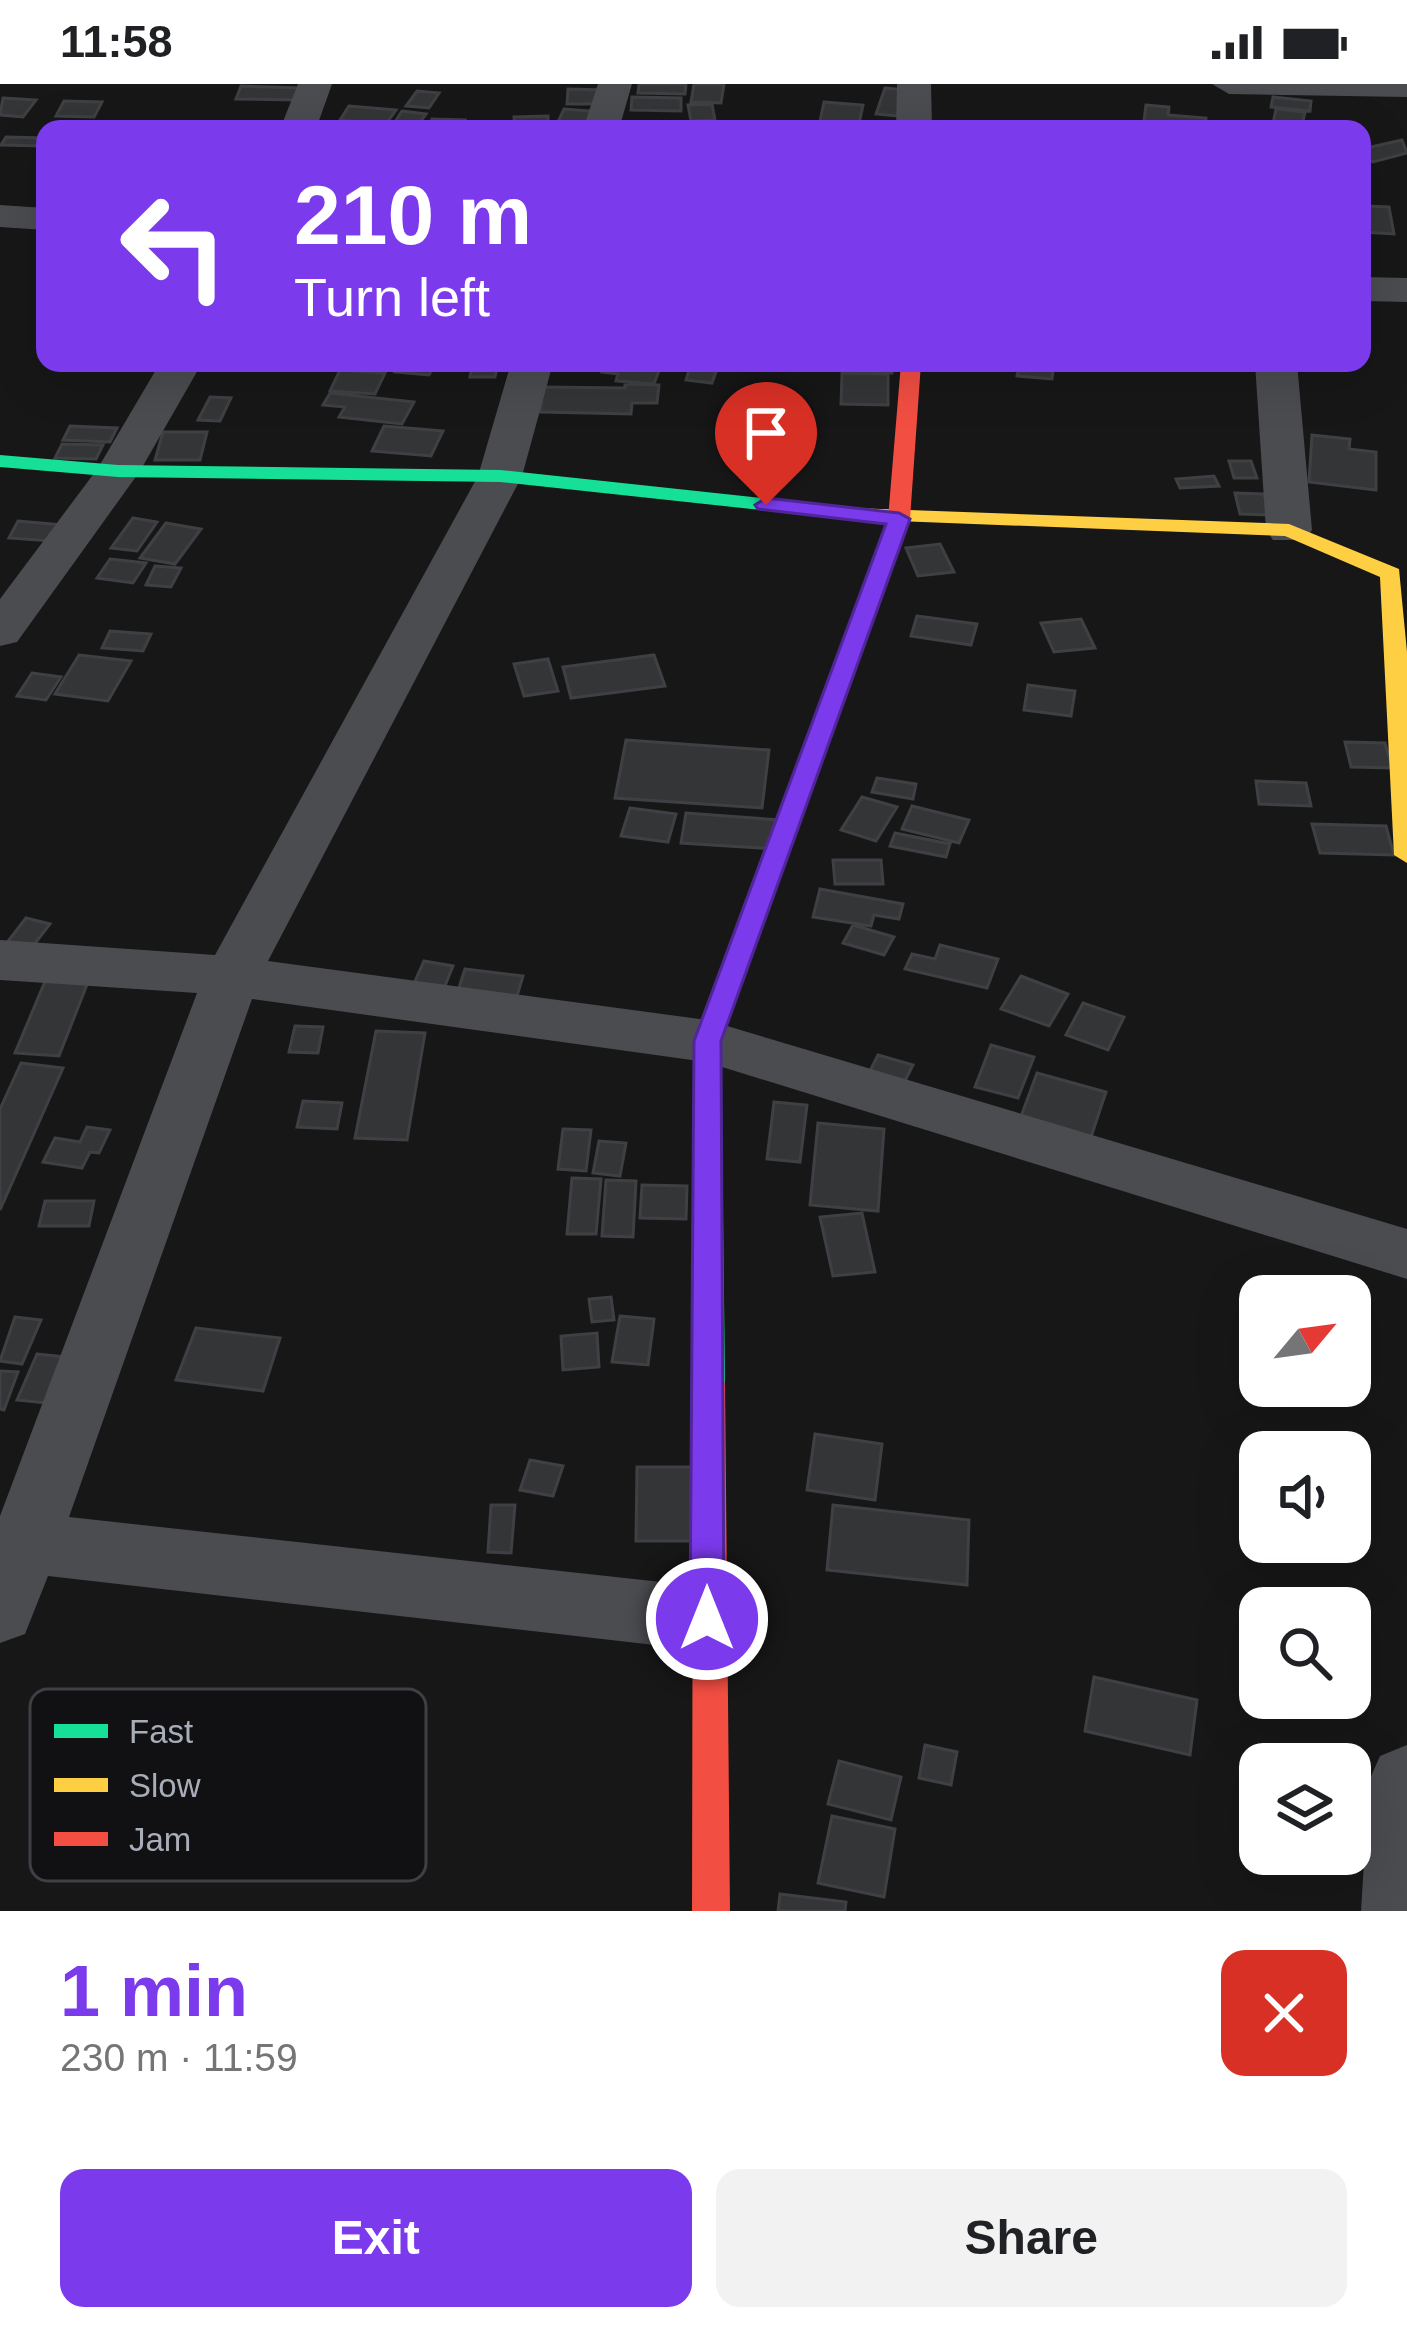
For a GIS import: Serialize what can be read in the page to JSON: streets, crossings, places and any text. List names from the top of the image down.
{
  "legend": ["Fast", "Slow", "Jam"],
  "north": "top right",
  "page": {
    "status": "11:58",
    "turn": ["210 m", "Turn left"],
    "heading": ["1 min", "230 m · 11:59"],
    "buttons": ["Exit", "Share"]
  }
}
